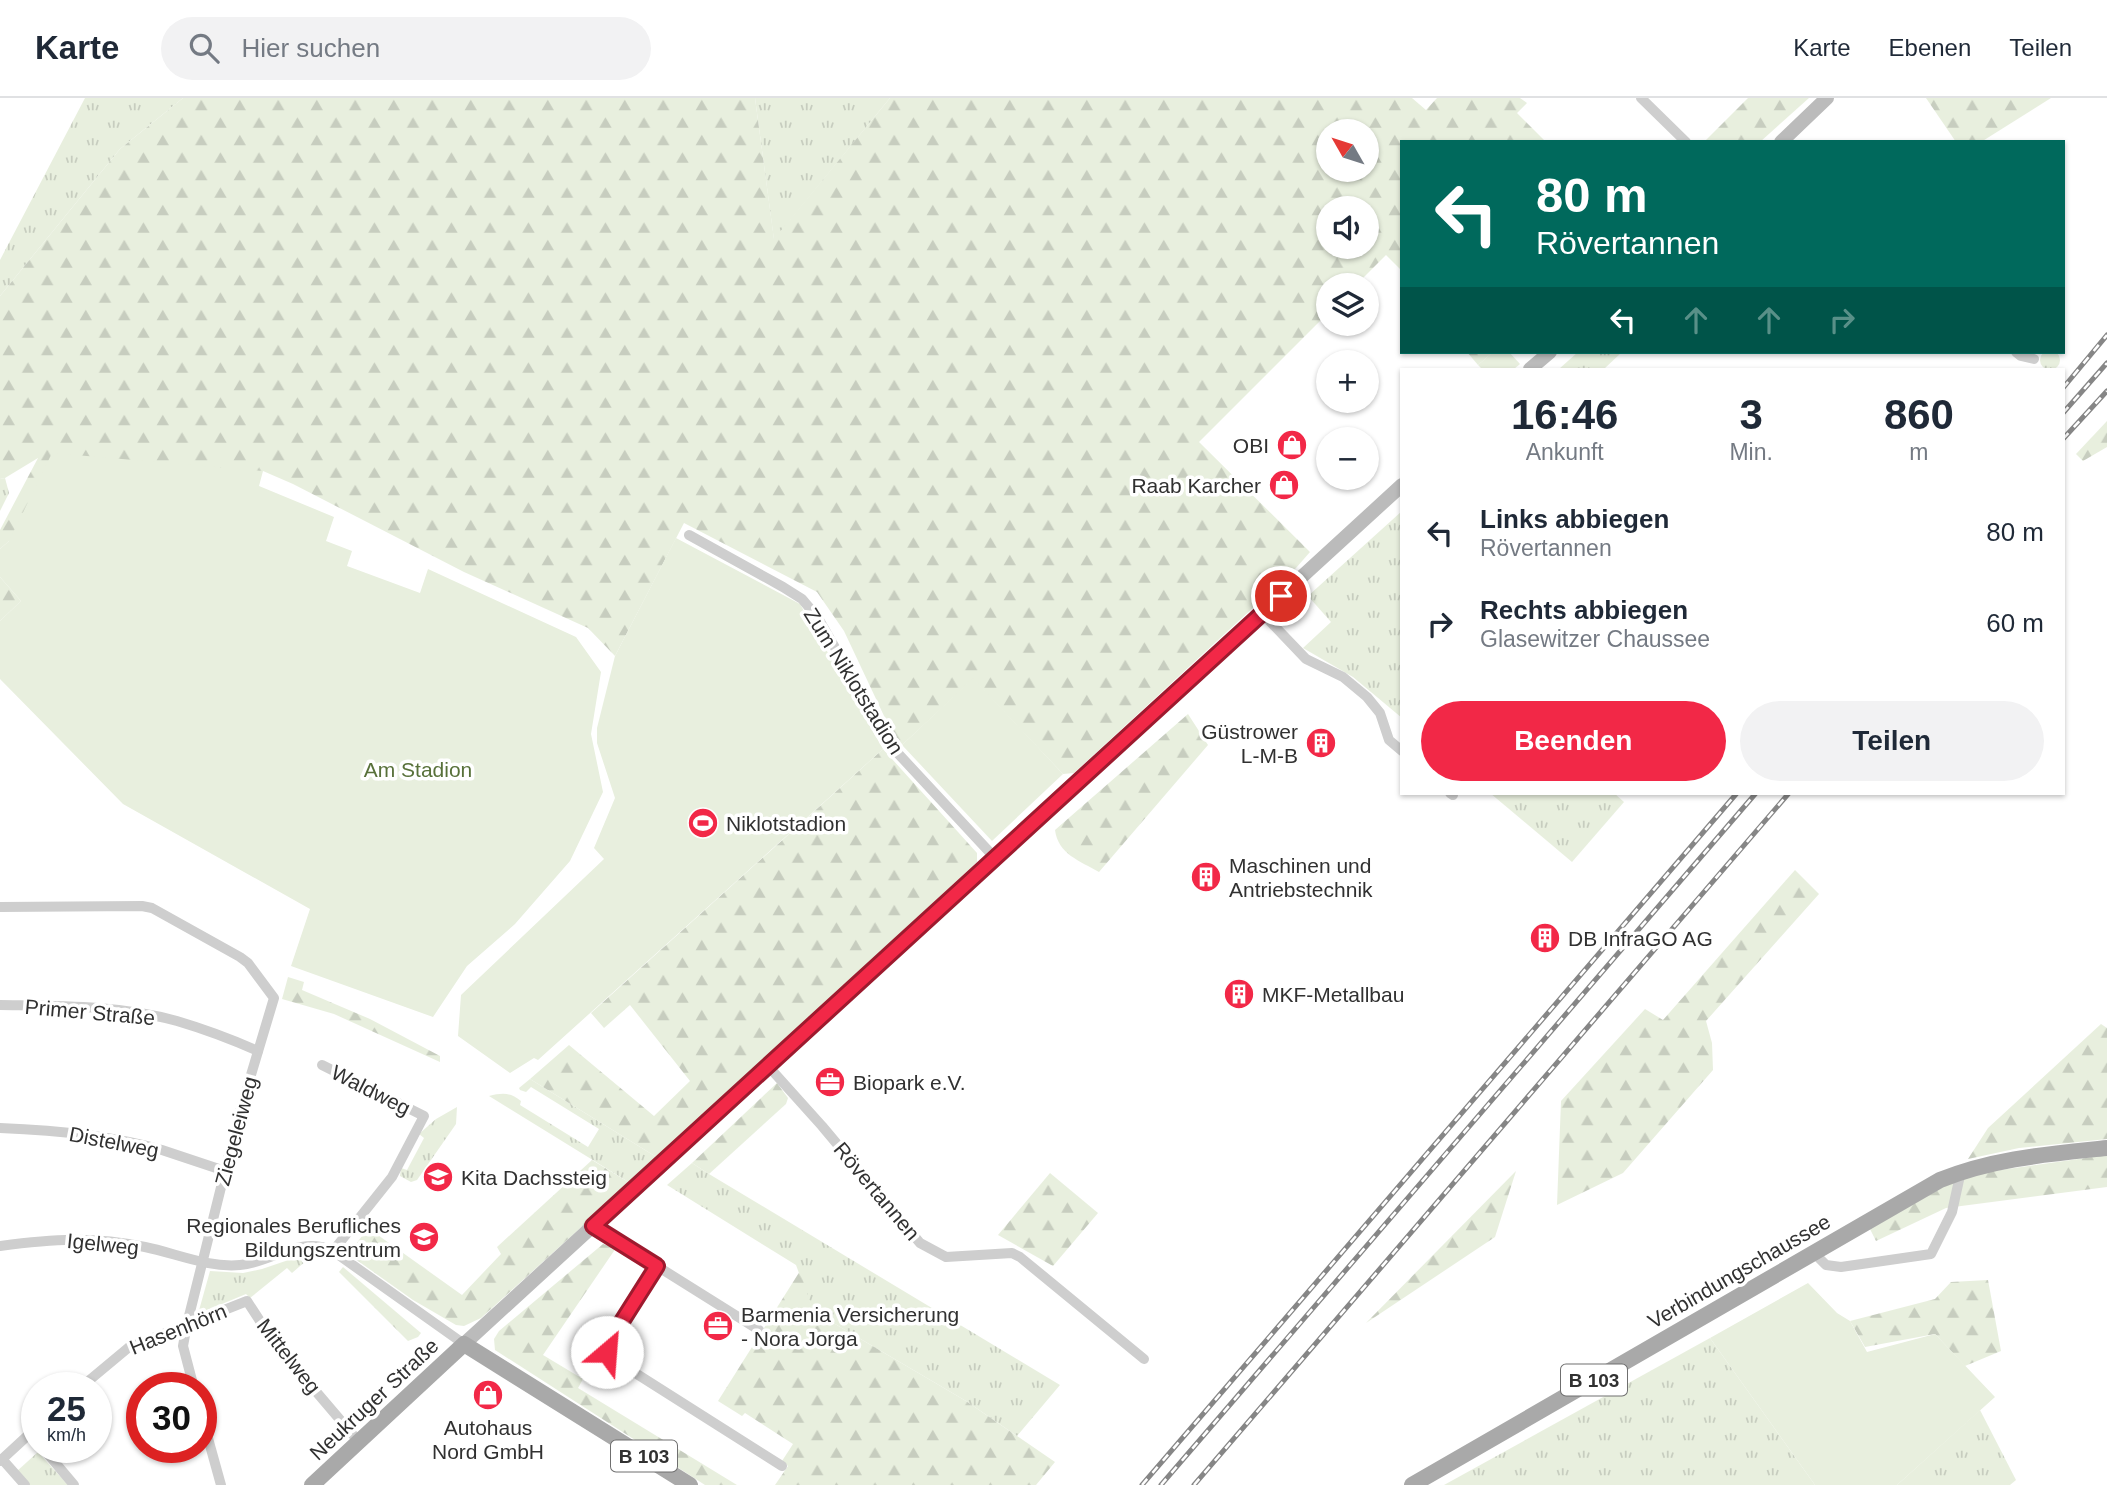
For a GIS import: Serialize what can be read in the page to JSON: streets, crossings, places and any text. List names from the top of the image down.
{
  "streets": {
    "main road": ["Verbindungschaussee", "B 103", "Neukruger Straße"],
    "street": [
      "Zum Niklotstadion",
      "Primer Straße",
      "Waldweg",
      "Ziegeleiweg",
      "Distelweg",
      "Rövertannen",
      "Igelweg",
      "Hasenhörn",
      "Mittelweg"
    ]
  },
  "crossings": [
    ["Primer Straße", "Ziegeleiweg"],
    ["Ziegeleiweg", "Distelweg"],
    ["Ziegeleiweg", "Igelweg"],
    ["Ziegeleiweg", "Hasenhörn"],
    ["Hasenhörn", "Mittelweg"],
    ["Mittelweg", "Neukruger Straße"],
    ["B 103", "Neukruger Straße"]
  ],
  "parks": ["Am Stadion"],
  "places": {
    "shop": ["OBI", "Raab Karcher", "Autohaus Nord GmbH"],
    "building": [
      "Güstrower L-M-B",
      "Maschinen und Antriebstechnik",
      "DB InfraGO AG",
      "MKF-Metallbau"
    ],
    "sports": ["Niklotstadion"],
    "office": ["Biopark e.V.", "Barmenia Versicherung - Nora Jorga"],
    "school or university": ["Kita Dachssteig", "Regionales Berufliches Bildungszentrum"]
  },
  "north": "top left",
  "page": {
    "header": "Karte",
    "search": "Hier suchen",
    "nav": ["Karte", "Ebenen", "Teilen"],
    "map_buttons": ["+", "−"],
    "turn": ["80 m", "Rövertannen"],
    "eta": [
      "16:46",
      "Ankunft",
      "3",
      "Min.",
      "860",
      "m"
    ],
    "list": [
      {
        "name": "Links abbiegen",
        "note": "Rövertannen",
        "value": "80 m"
      },
      {
        "name": "Rechts abbiegen",
        "note": "Glasewitzer Chaussee",
        "value": "60 m"
      }
    ],
    "buttons": ["Beenden", "Teilen"],
    "speed": "25 km/h",
    "limit": "30"
  }
}
